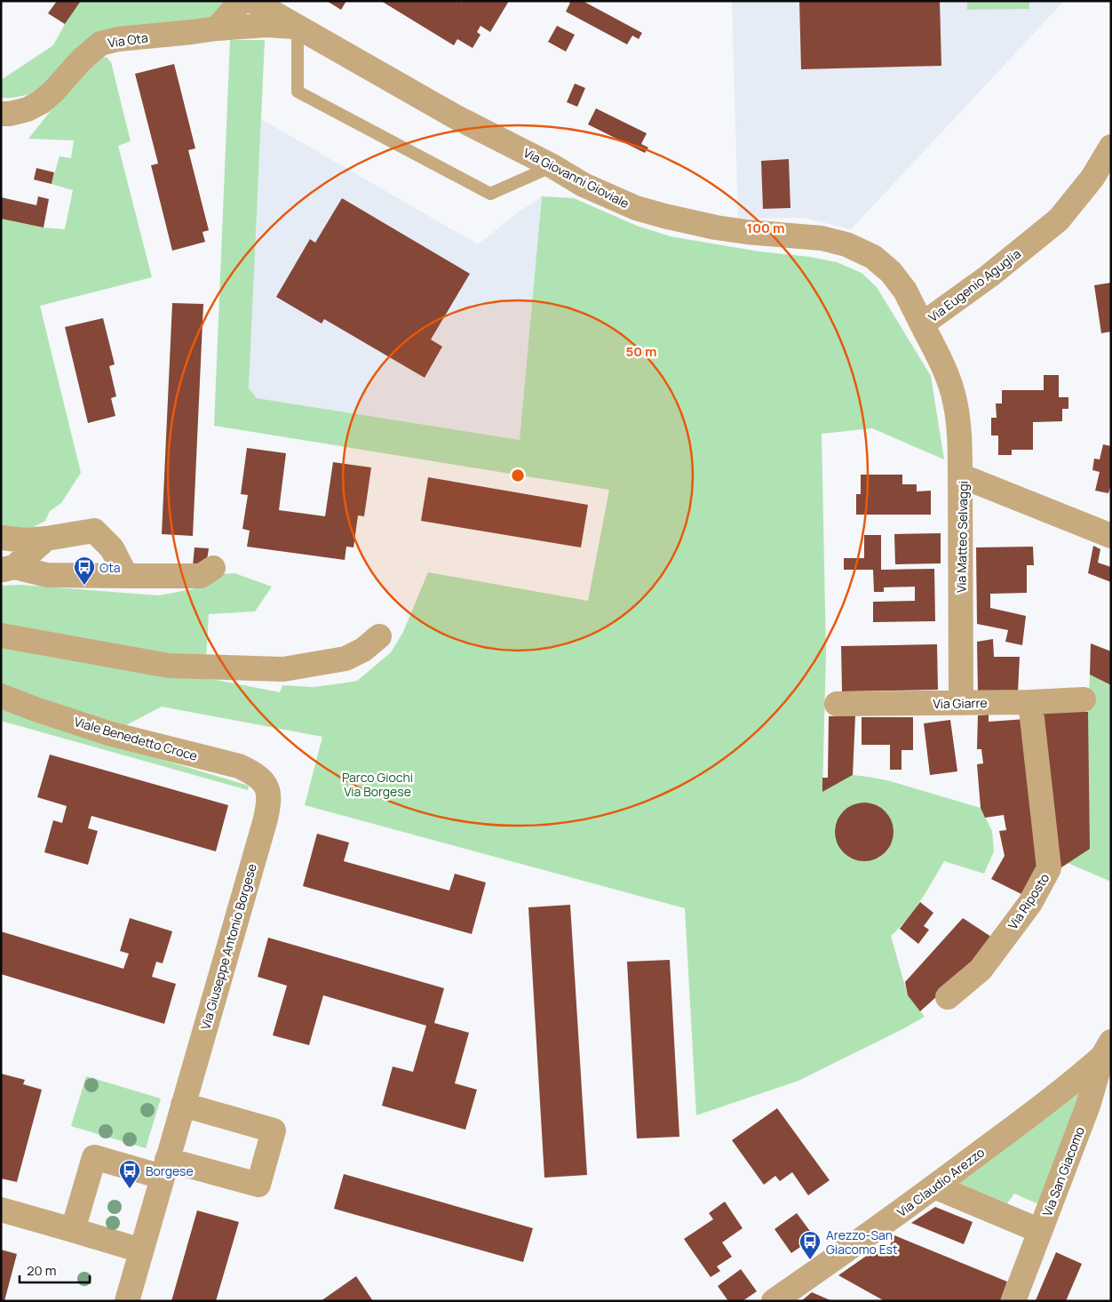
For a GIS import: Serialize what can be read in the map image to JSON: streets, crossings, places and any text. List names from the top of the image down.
{
  "streets": {
    "street": [
      "Via Ota",
      "Via Giovanni Gioviale",
      "Via Eugenio Aguglia",
      "Via Matteo Selvaggi",
      "Via Giarre",
      "Viale Benedetto Croce",
      "Via Riposto",
      "Via Giuseppe Antonio Borgese",
      "Via San Giacomo",
      "Via Claudio Arezzo"
    ]
  },
  "crossings": [
    ["Via Ota", "Via Giovanni Gioviale"],
    ["Via Giovanni Gioviale", "Via Eugenio Aguglia"],
    ["Via Eugenio Aguglia", "Via Matteo Selvaggi"],
    ["Via Matteo Selvaggi", "Via Giarre"],
    ["Via Giarre", "Via Riposto"],
    ["Viale Benedetto Croce", "Via Giuseppe Antonio Borgese"],
    ["Via San Giacomo", "Via Claudio Arezzo"]
  ],
  "parks": ["Parco Giochi Via Borgese"],
  "places": {
    "bus stop": ["Ota", "Borgese", "Arezzo-San Giacomo Est"]
  },
  "scale_bar": "20 m",
  "rings": ["100 m", "50 m"]
}
